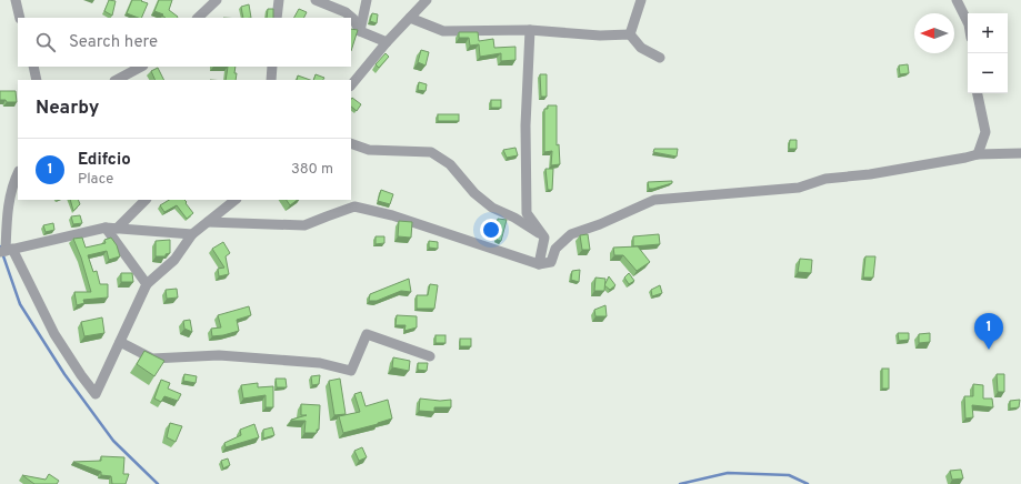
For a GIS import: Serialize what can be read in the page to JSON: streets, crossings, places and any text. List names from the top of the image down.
{
  "north": "left",
  "page": {
    "map_buttons": ["+", "−"],
    "search": "Search here",
    "heading": "Nearby",
    "list": [
      {
        "mark": "1",
        "name": "Edifcio",
        "note": "Place",
        "value": "380 m"
      }
    ],
    "pins": "1"
  }
}
